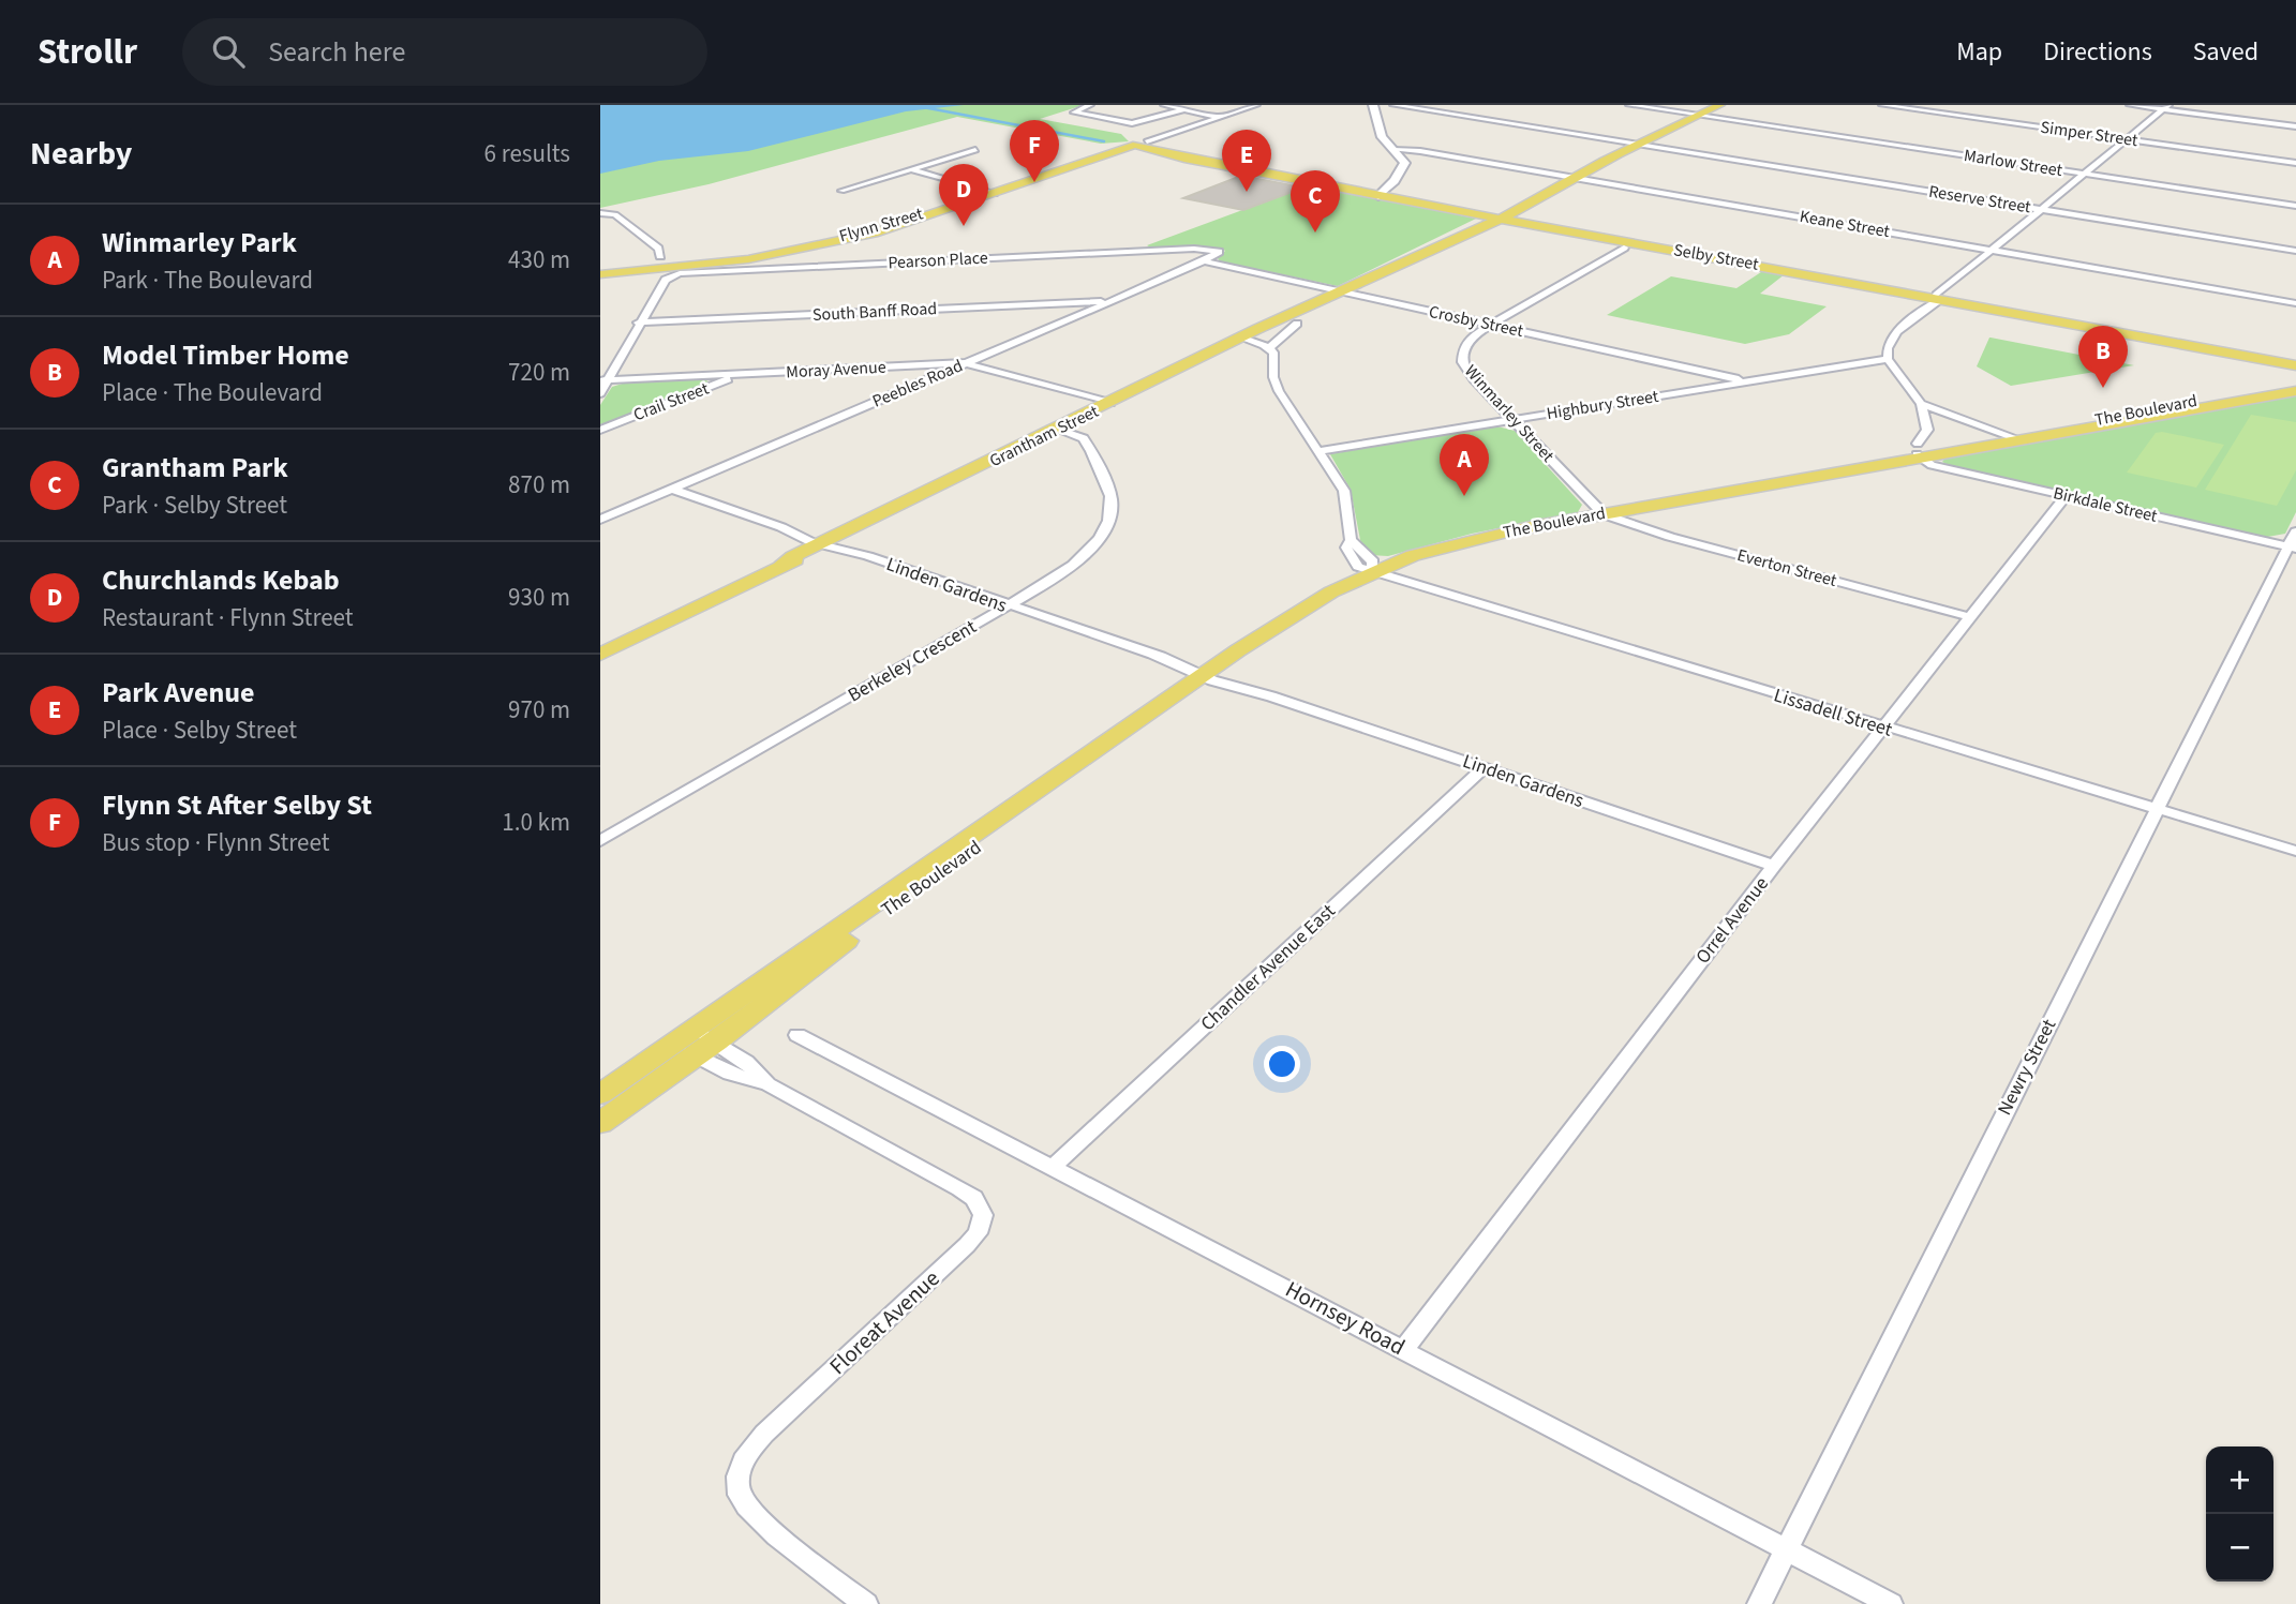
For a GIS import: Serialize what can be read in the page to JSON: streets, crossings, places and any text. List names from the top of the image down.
{
  "streets": {
    "main road": [
      "Flynn Street",
      "Selby Street",
      "The Boulevard",
      "Grantham Street"
    ],
    "street": [
      "Simper Street",
      "Marlow Street",
      "Reserve Street",
      "Keane Street",
      "Pearson Place",
      "South Banff Road",
      "Crosby Street",
      "Moray Avenue",
      "Peebles Road",
      "Crail Street",
      "Highbury Street",
      "Winmarley Street",
      "Birkdale Street",
      "Everton Street",
      "Linden Gardens",
      "Berkeley Crescent",
      "Lissadell Street",
      "Orrel Avenue",
      "Chandler Avenue East",
      "Newry Street",
      "Hornsey Road",
      "Floreat Avenue"
    ]
  },
  "crossings": [
    ["Marlow Street", "Grantham Street"],
    ["Reserve Street", "Grantham Street"],
    ["Keane Street", "Grantham Street"],
    ["Flynn Street", "Selby Street"],
    ["Flynn Street", "Pearson Place"],
    ["Selby Street", "Grantham Street"],
    ["Pearson Place", "Crosby Street"],
    ["Pearson Place", "Peebles Road"],
    ["South Banff Road", "Peebles Road"],
    ["Crosby Street", "Peebles Road"],
    ["Crosby Street", "Highbury Street"],
    ["Crosby Street", "Winmarley Street"],
    ["Crosby Street", "Grantham Street"],
    ["Moray Avenue", "Peebles Road"],
    ["Moray Avenue", "Crail Street"],
    ["Moray Avenue", "Grantham Street"],
    ["Peebles Road", "Linden Gardens"],
    ["Highbury Street", "Winmarley Street"],
    ["The Boulevard", "Winmarley Street"],
    ["The Boulevard", "Birkdale Street"],
    ["The Boulevard", "Everton Street"],
    ["The Boulevard", "Linden Gardens"],
    ["The Boulevard", "Lissadell Street"],
    ["The Boulevard", "Floreat Avenue"],
    ["Winmarley Street", "Everton Street"],
    ["Grantham Street", "Linden Gardens"],
    ["Grantham Street", "Berkeley Crescent"],
    ["Birkdale Street", "Orrel Avenue"],
    ["Birkdale Street", "Newry Street"],
    ["Everton Street", "Orrel Avenue"],
    ["Linden Gardens", "Berkeley Crescent"],
    ["Linden Gardens", "Orrel Avenue"],
    ["Linden Gardens", "Chandler Avenue East"],
    ["Lissadell Street", "Orrel Avenue"],
    ["Lissadell Street", "Newry Street"],
    ["Orrel Avenue", "Hornsey Road"],
    ["Chandler Avenue East", "Hornsey Road"],
    ["Newry Street", "Hornsey Road"]
  ],
  "page": {
    "header": "Strollr",
    "search": "Search here",
    "nav": ["Map", "Directions", "Saved"],
    "heading": ["Nearby", "6 results"],
    "pins": [
      "F",
      "E",
      "D",
      "C",
      "B",
      "A"
    ],
    "list": [
      {
        "mark": "A",
        "name": "Winmarley Park",
        "note": "Park · The Boulevard",
        "value": "430 m"
      },
      {
        "mark": "B",
        "name": "Model Timber Home",
        "note": "Place · The Boulevard",
        "value": "720 m"
      },
      {
        "mark": "C",
        "name": "Grantham Park",
        "note": "Park · Selby Street",
        "value": "870 m"
      },
      {
        "mark": "D",
        "name": "Churchlands Kebab",
        "note": "Restaurant · Flynn Street",
        "value": "930 m"
      },
      {
        "mark": "E",
        "name": "Park Avenue",
        "note": "Place · Selby Street",
        "value": "970 m"
      },
      {
        "mark": "F",
        "name": "Flynn St After Selby St",
        "note": "Bus stop · Flynn Street",
        "value": "1.0 km"
      }
    ],
    "map_buttons": ["+", "−"]
  }
}
